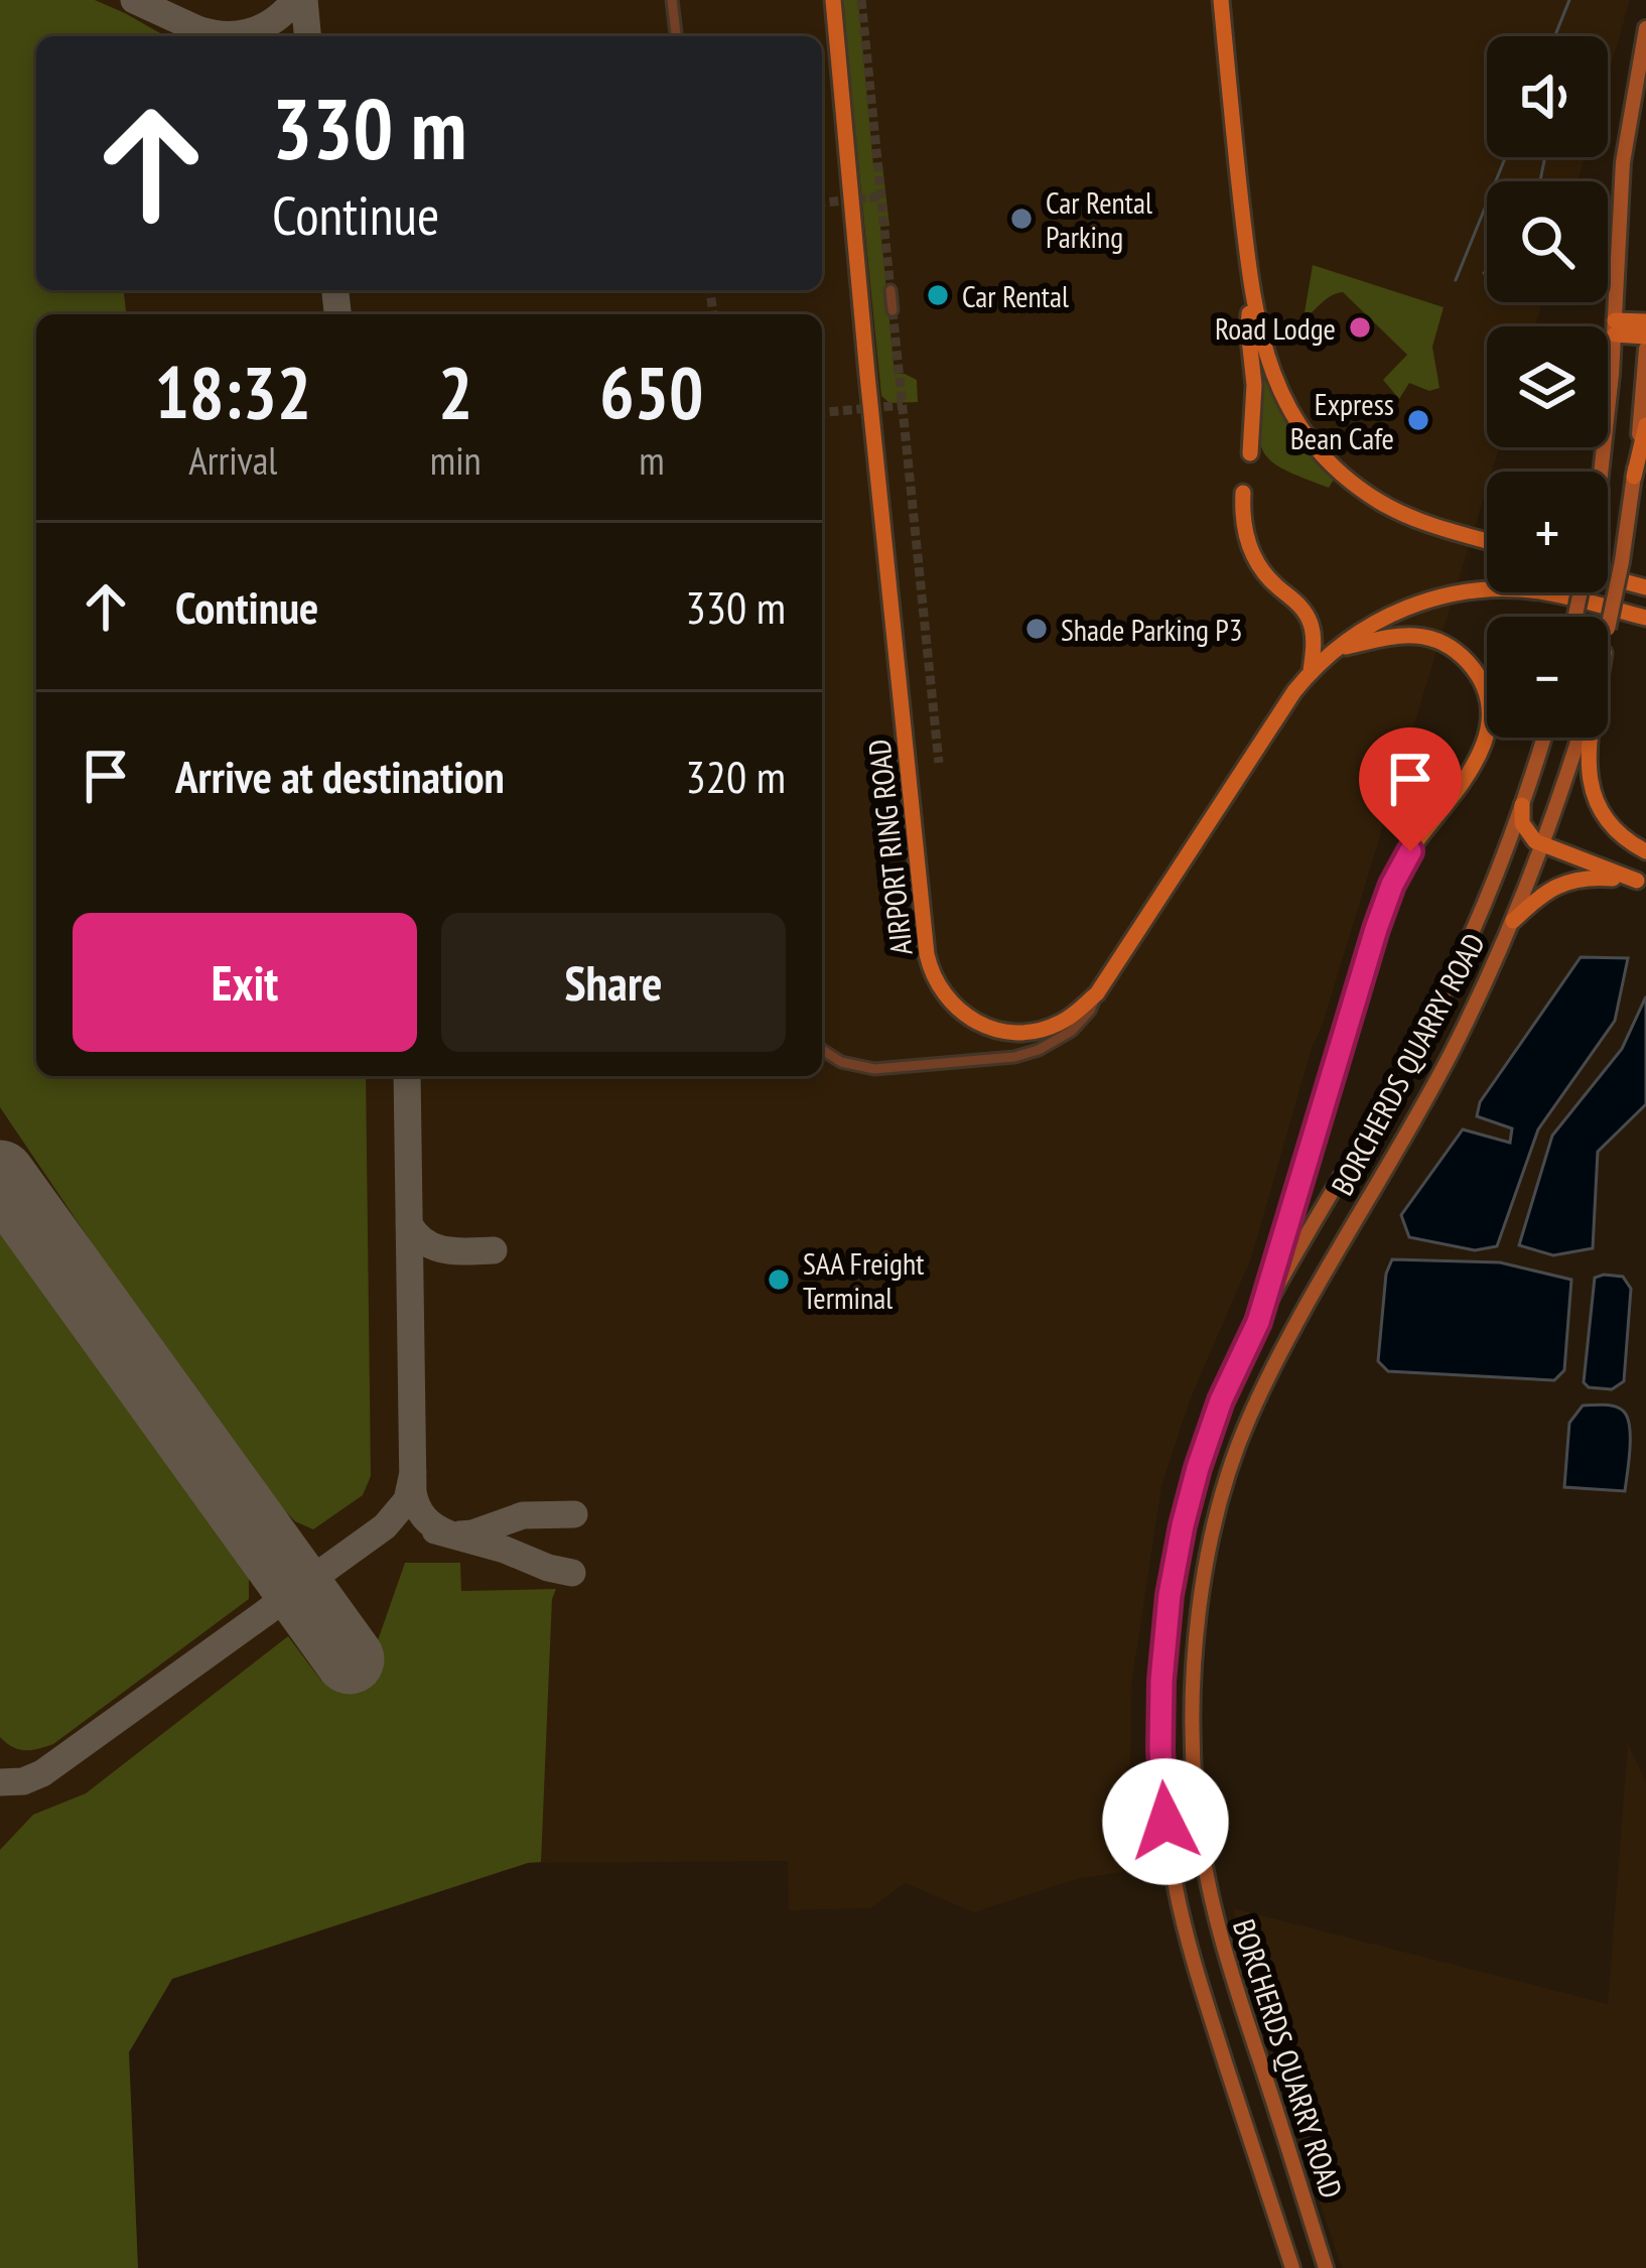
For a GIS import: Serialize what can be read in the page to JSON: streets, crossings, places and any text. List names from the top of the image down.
{
  "streets": {
    "main road": ["AIRPORT RING ROAD", "BORCHERDS QUARRY ROAD"]
  },
  "places": [
    "Car Rental Parking",
    "Car Rental",
    "Road Lodge",
    "Express Bean Cafe",
    "Shade Parking P3",
    "SAA Freight Terminal"
  ],
  "page": {
    "map_buttons": ["+", "−"],
    "turn": ["330 m", "Continue"],
    "eta": [
      "18:32",
      "Arrival",
      "2",
      "min",
      "650",
      "m"
    ],
    "list": [
      {
        "name": "Continue",
        "value": "330 m"
      },
      {
        "name": "Arrive at destination",
        "value": "320 m"
      }
    ],
    "buttons": ["Exit", "Share"]
  }
}
